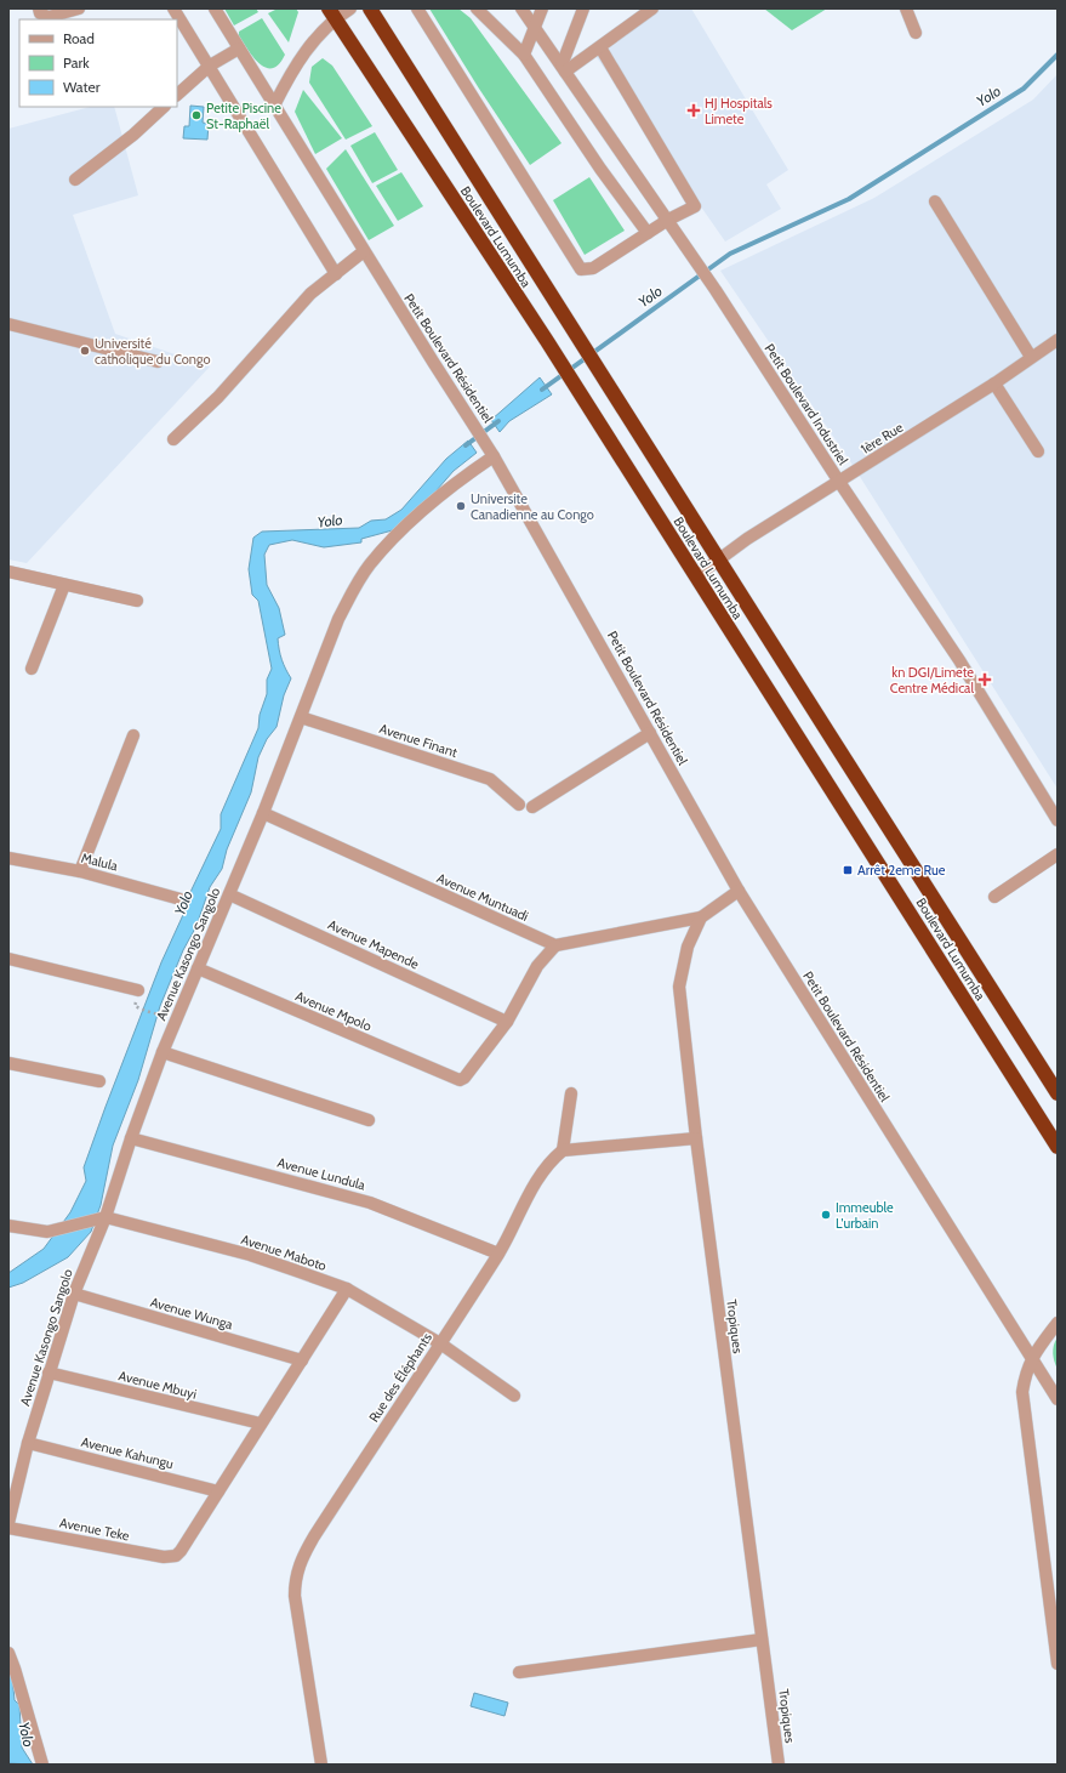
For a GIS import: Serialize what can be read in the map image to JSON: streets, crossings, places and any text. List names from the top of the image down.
{
  "streets": {
    "highway": ["Boulevard Lumumba"],
    "street": [
      "Petit Boulevard Résidentiel",
      "Petit Boulevard Industriel",
      "1ère Rue",
      "Avenue Finant",
      "Malula",
      "Avenue Muntuadi",
      "Avenue Mapende",
      "Avenue Kasongo Sangolo",
      "Avenue Mpolo",
      "Avenue Lundula",
      "Avenue Maboto",
      "Avenue Wunga",
      "Tropiques",
      "Rue des Éléphants",
      "Avenue Mbuyi",
      "Avenue Kahungu",
      "Avenue Teke"
    ]
  },
  "crossings": [
    ["Boulevard Lumumba", "1ère Rue"],
    ["Petit Boulevard Résidentiel", "Avenue Finant"],
    ["Petit Boulevard Résidentiel", "Avenue Kasongo Sangolo"],
    ["Petit Boulevard Industriel", "1ère Rue"],
    ["Avenue Finant", "Avenue Kasongo Sangolo"],
    ["Avenue Muntuadi", "Avenue Kasongo Sangolo"],
    ["Avenue Mapende", "Avenue Kasongo Sangolo"],
    ["Avenue Mapende", "Avenue Mpolo"],
    ["Avenue Kasongo Sangolo", "Avenue Mpolo"],
    ["Avenue Kasongo Sangolo", "Avenue Lundula"],
    ["Avenue Kasongo Sangolo", "Avenue Maboto"],
    ["Avenue Kasongo Sangolo", "Avenue Wunga"],
    ["Avenue Kasongo Sangolo", "Avenue Mbuyi"],
    ["Avenue Kasongo Sangolo", "Avenue Kahungu"],
    ["Avenue Lundula", "Rue des Éléphants"],
    ["Avenue Maboto", "Rue des Éléphants"],
    ["Avenue Kahungu", "Avenue Teke"]
  ],
  "water": ["Yolo"],
  "places": {
    "health": ["HJ Hospitals Limete", "kn DGI/Limete Centre Médical"],
    "other": [
      "Petite Piscine St-Raphaël",
      "Université catholique du Congo",
      "Universite Canadienne au Congo",
      "Immeuble L'urbain"
    ],
    "transit": ["Arrêt 2eme Rue"]
  },
  "legend": ["Road", "Park", "Water"]
}
